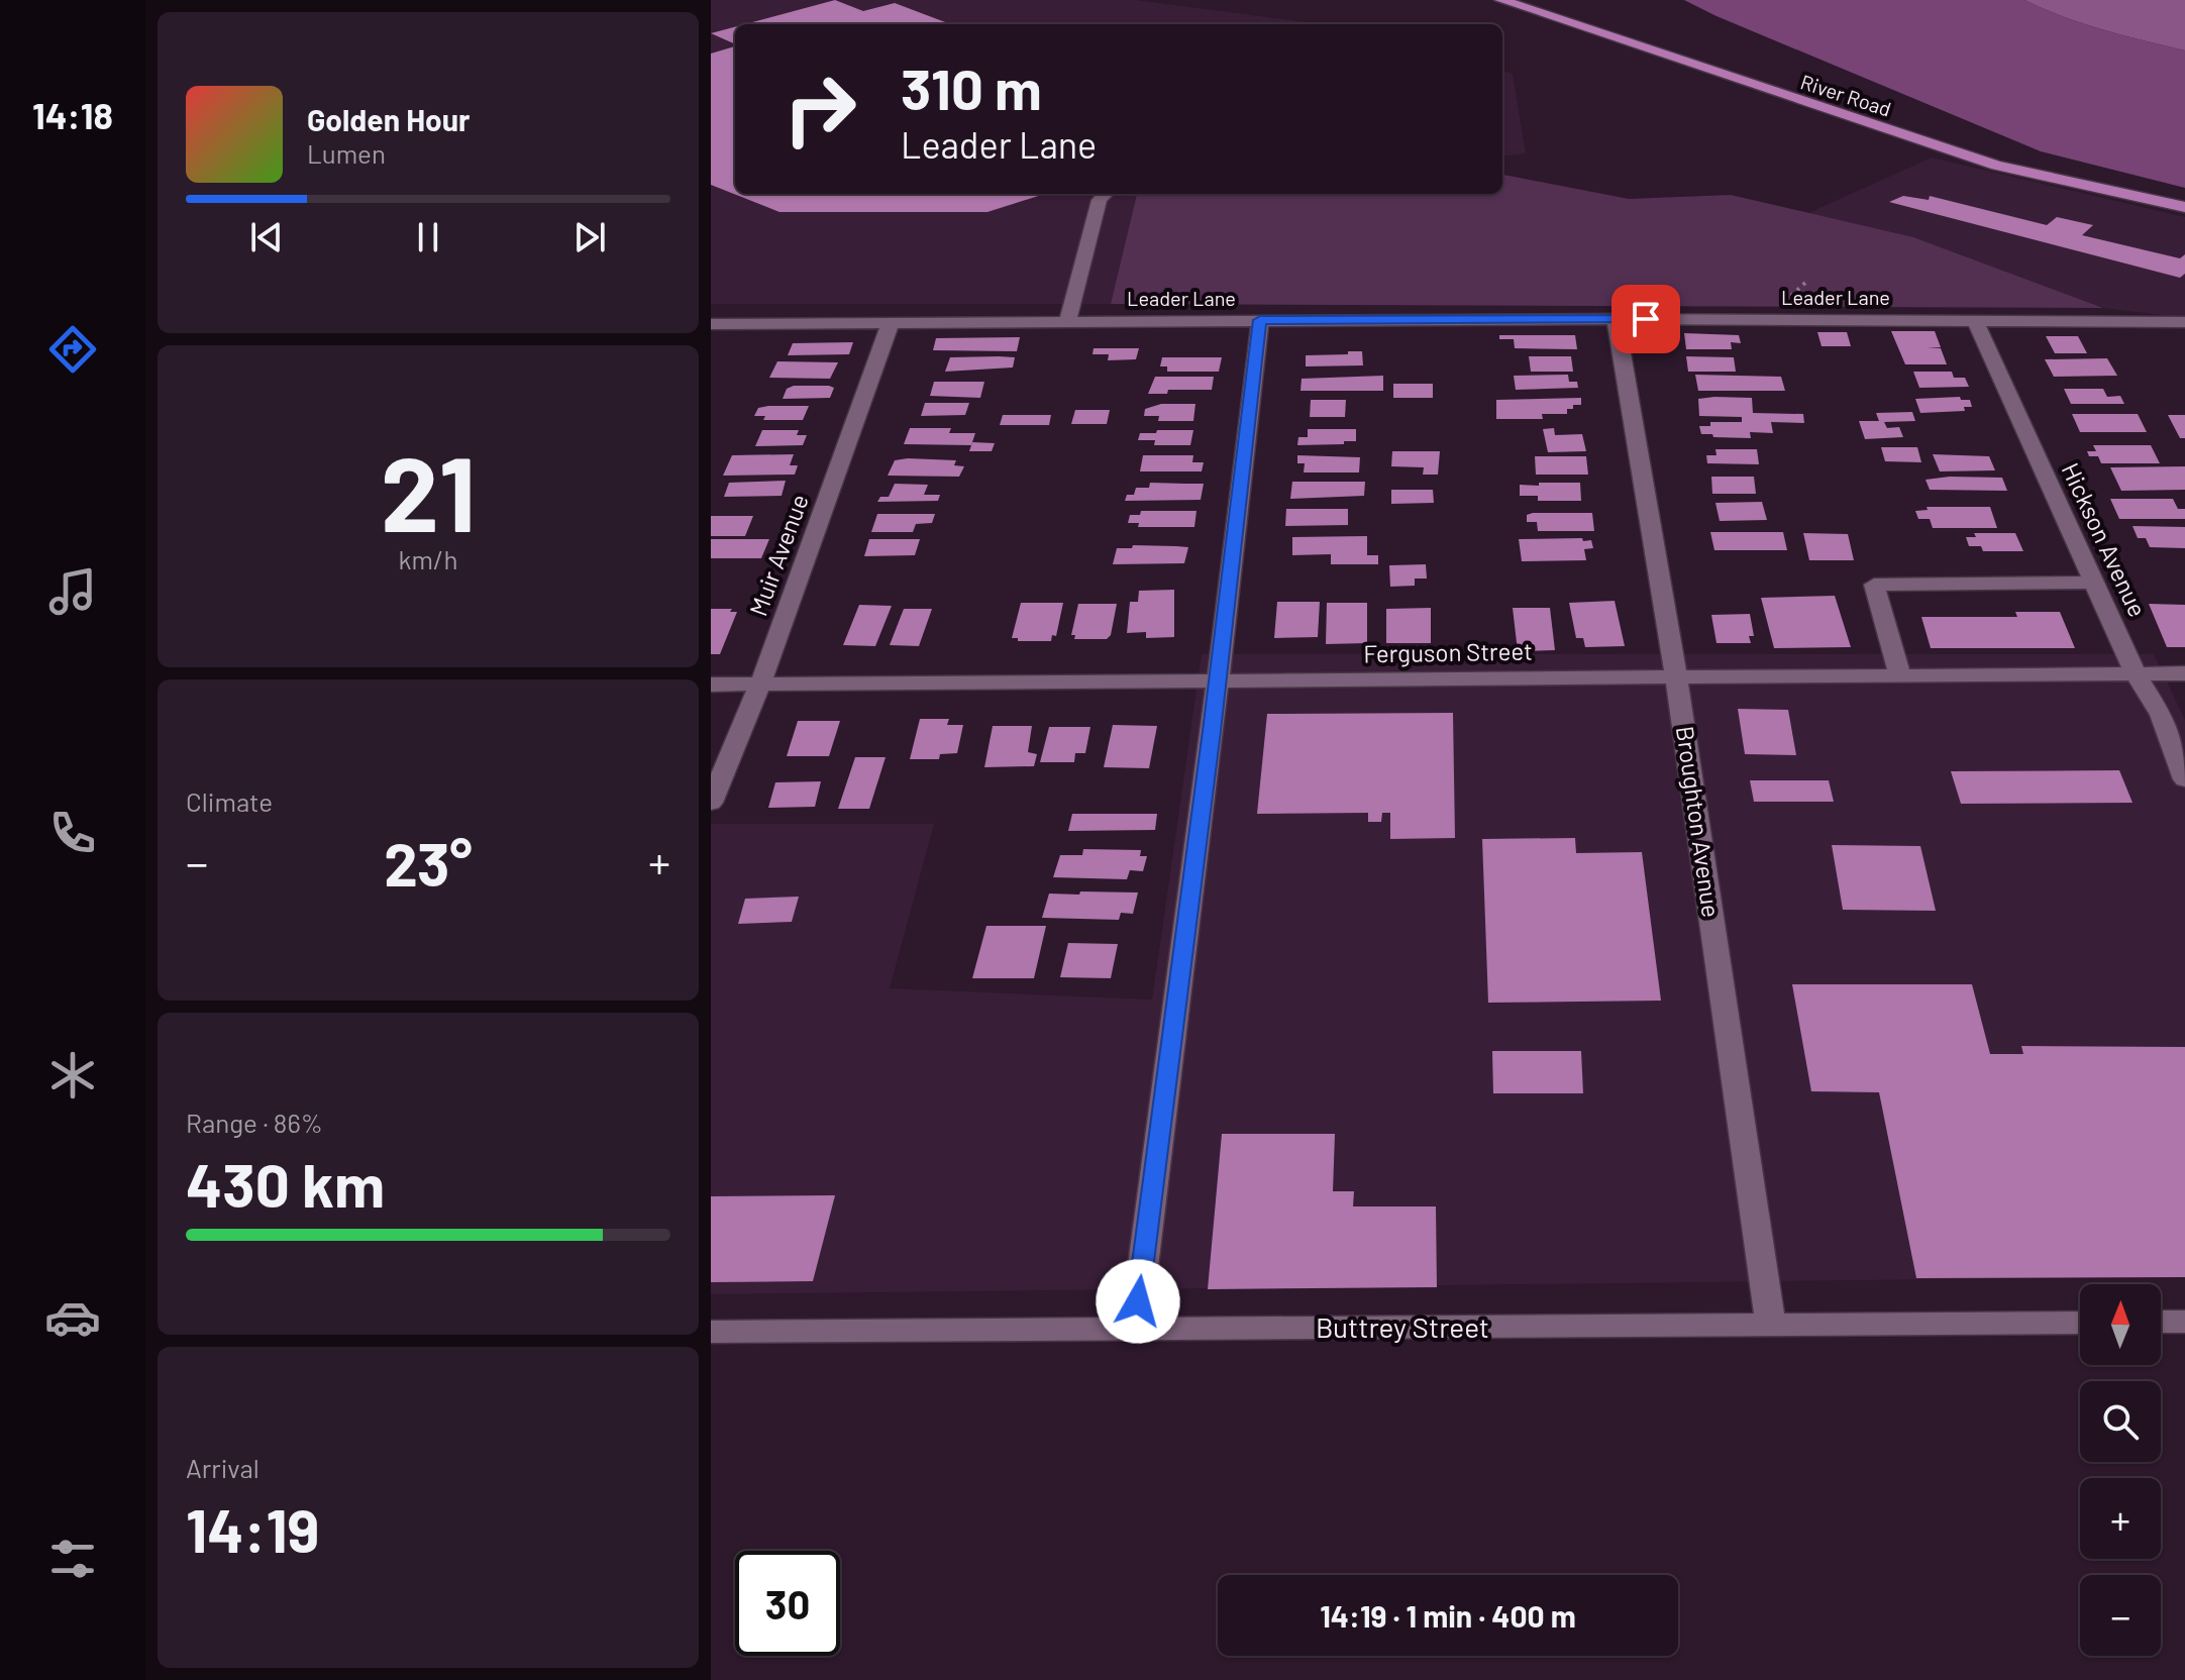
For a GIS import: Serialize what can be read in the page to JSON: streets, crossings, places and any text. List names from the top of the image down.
{
  "streets": {
    "main road": ["River Road"],
    "street": [
      "Leader Lane",
      "Hickson Avenue",
      "Muir Avenue",
      "Ferguson Street",
      "Broughton Avenue",
      "Buttrey Street"
    ]
  },
  "crossings": [
    ["Leader Lane", "Hickson Avenue"],
    ["Leader Lane", "Muir Avenue"],
    ["Leader Lane", "Broughton Avenue"],
    ["Hickson Avenue", "Ferguson Street"],
    ["Muir Avenue", "Ferguson Street"],
    ["Ferguson Street", "Broughton Avenue"],
    ["Broughton Avenue", "Buttrey Street"]
  ],
  "north": "top",
  "page": {
    "tabs": "14:18",
    "turn": ["310 m", "Leader Lane"],
    "song": ["Golden Hour", "Lumen"],
    "tile": [
      ["21", "km/h"],
      "Climate",
      ["Range · 86%", "430 km"],
      ["Arrival", "14:19"]
    ],
    "heat": ["−", "23°", "+"],
    "map_buttons": ["+", "−"],
    "limit": "30",
    "trip": "14:19 · 1 min · 400 m"
  }
}
